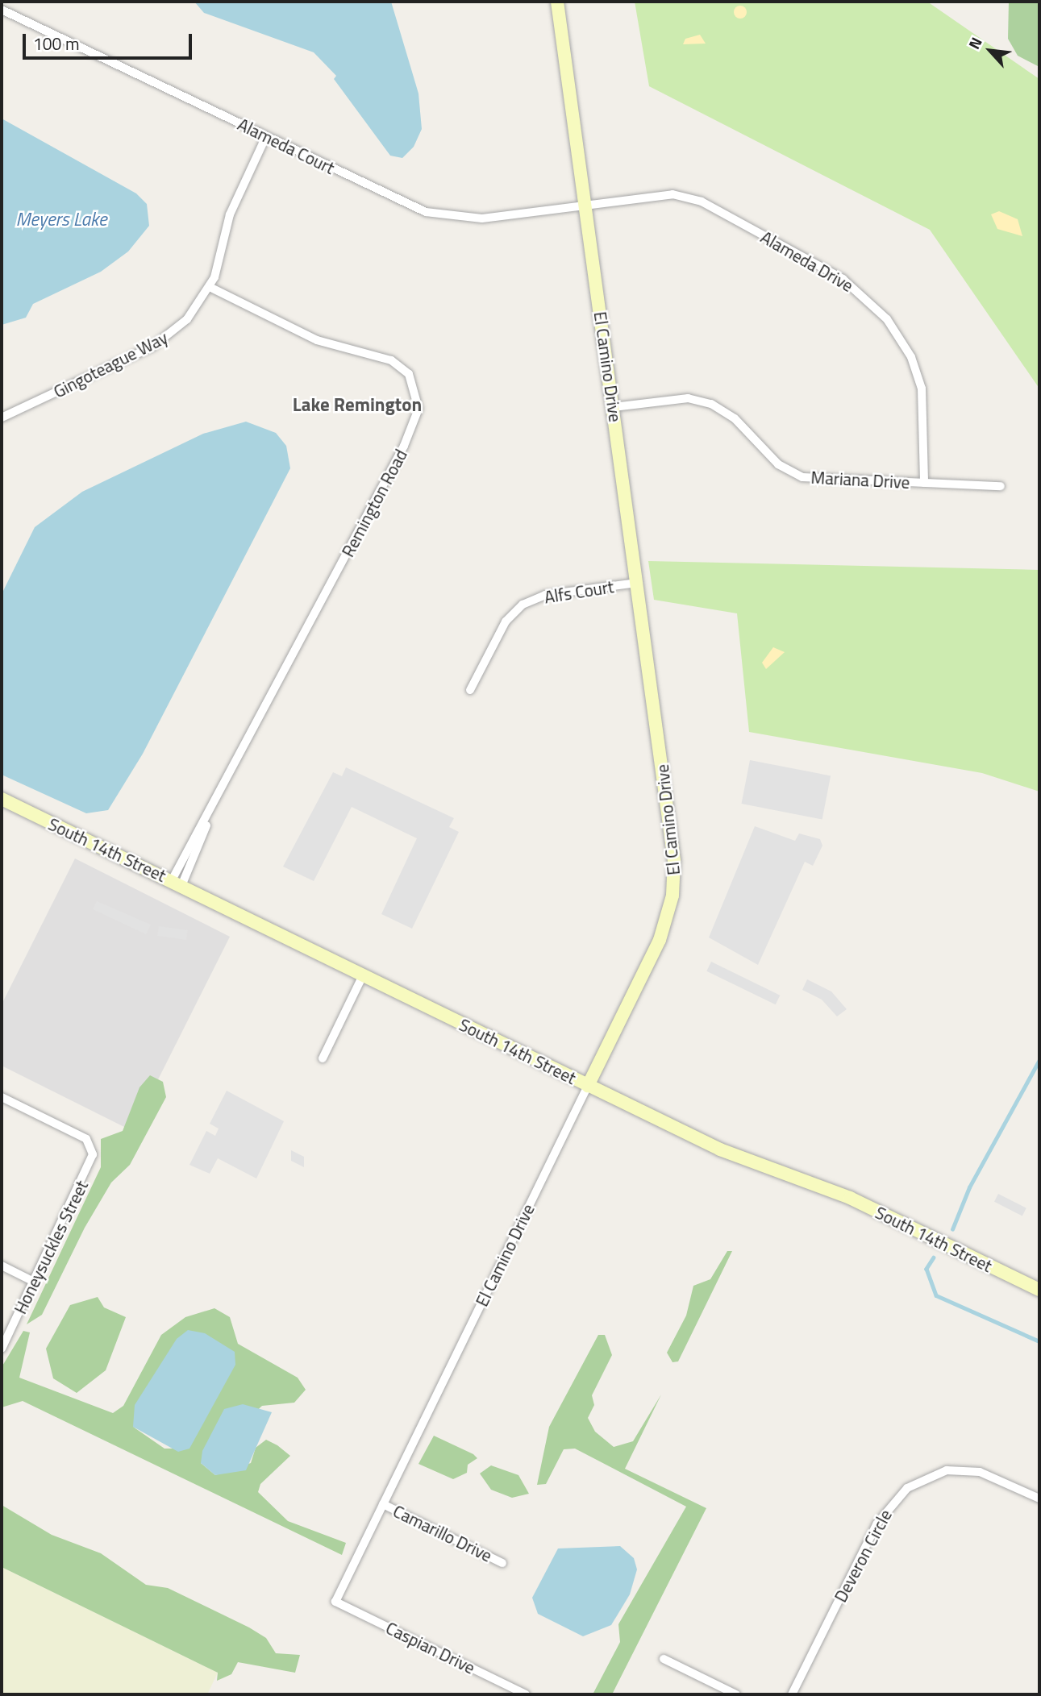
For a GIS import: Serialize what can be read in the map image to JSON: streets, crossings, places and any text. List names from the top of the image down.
{
  "streets": {
    "main road": ["El Camino Drive", "South 14th Street"],
    "street": [
      "Alameda Court",
      "Alameda Drive",
      "Gingoteague Way",
      "Mariana Drive",
      "Remington Road",
      "Alfs Court",
      "Honeysuckles Street",
      "Camarillo Drive",
      "Deveron Circle",
      "Caspian Drive"
    ]
  },
  "crossings": [
    ["Alameda Court", "Alameda Drive"],
    ["Alameda Court", "Gingoteague Way"],
    ["Alameda Court", "El Camino Drive"],
    ["Alameda Drive", "El Camino Drive"],
    ["Alameda Drive", "Mariana Drive"],
    ["Gingoteague Way", "Remington Road"],
    ["El Camino Drive", "Mariana Drive"],
    ["El Camino Drive", "Alfs Court"],
    ["El Camino Drive", "South 14th Street"],
    ["El Camino Drive", "Camarillo Drive"],
    ["El Camino Drive", "Caspian Drive"],
    ["Remington Road", "South 14th Street"]
  ],
  "districts": ["Lake Remington"],
  "water": ["Meyers Lake"],
  "scale_bar": "100 m",
  "north": "top left"
}
